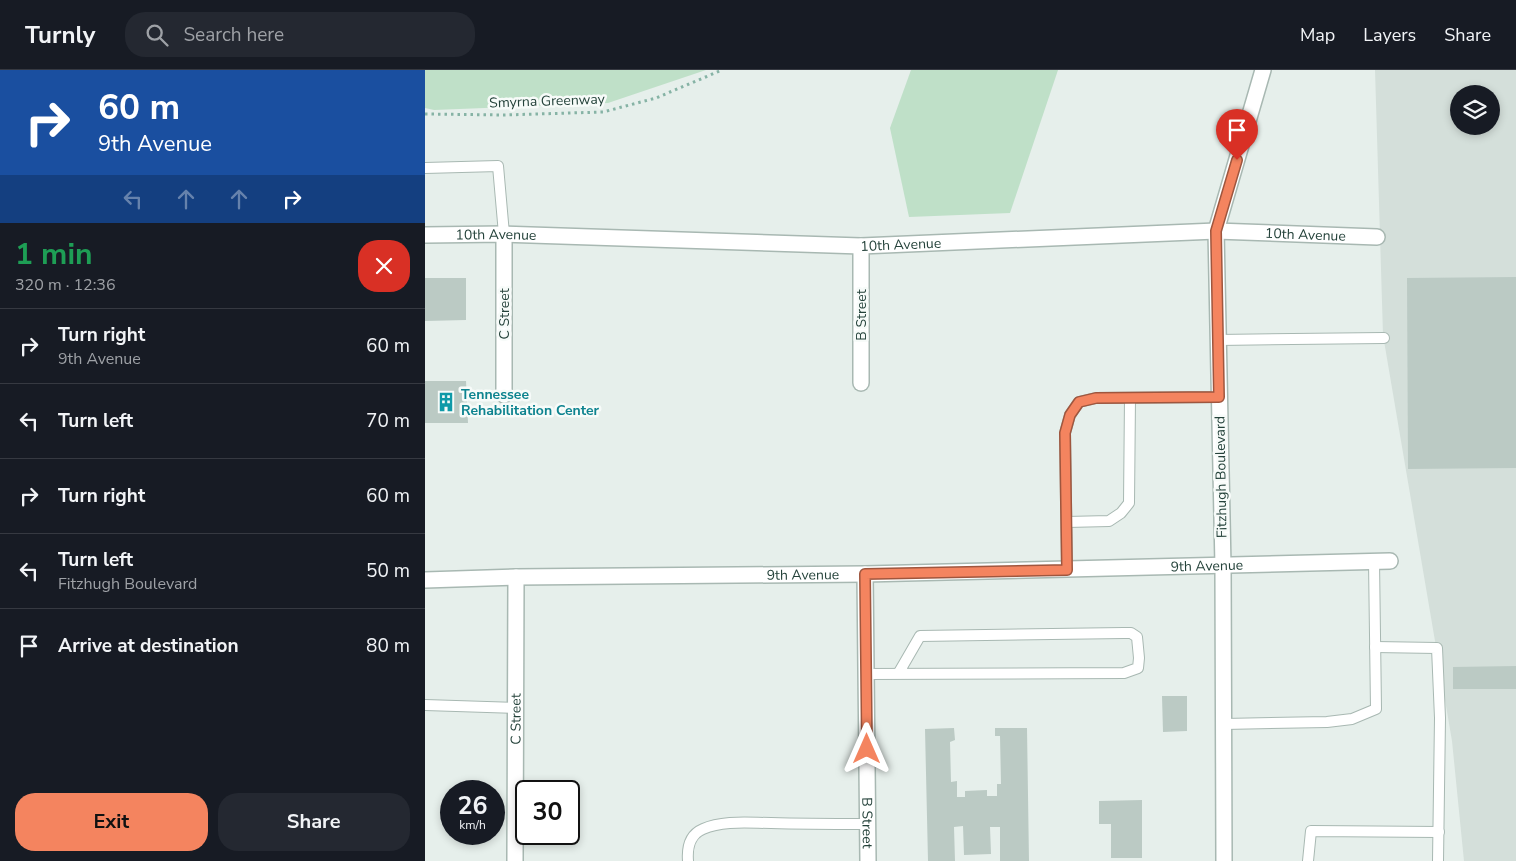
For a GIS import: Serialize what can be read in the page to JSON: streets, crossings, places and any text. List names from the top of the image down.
{
  "streets": {
    "street": [
      "10th Avenue",
      "C Street",
      "B Street",
      "Fitzhugh Boulevard",
      "9th Avenue"
    ],
    "path": ["Smyrna Greenway"]
  },
  "crossings": [
    ["10th Avenue", "C Street"],
    ["10th Avenue", "B Street"],
    ["10th Avenue", "Fitzhugh Boulevard"],
    ["C Street", "9th Avenue"],
    ["B Street", "9th Avenue"],
    ["Fitzhugh Boulevard", "9th Avenue"]
  ],
  "places": {
    "building": ["Tennessee Rehabilitation Center"]
  },
  "page": {
    "header": "Turnly",
    "search": "Search here",
    "nav": ["Map", "Layers", "Share"],
    "turn": ["60 m", "9th Avenue"],
    "heading": ["1 min", "320 m · 12:36"],
    "list": [
      {
        "name": "Turn right",
        "note": "9th Avenue",
        "value": "60 m"
      },
      {
        "name": "Turn left",
        "value": "70 m"
      },
      {
        "name": "Turn right",
        "value": "60 m"
      },
      {
        "name": "Turn left",
        "note": "Fitzhugh Boulevard",
        "value": "50 m"
      },
      {
        "name": "Arrive at destination",
        "value": "80 m"
      }
    ],
    "speed": "26 km/h",
    "limit": "30",
    "buttons": ["Exit", "Share"]
  }
}
